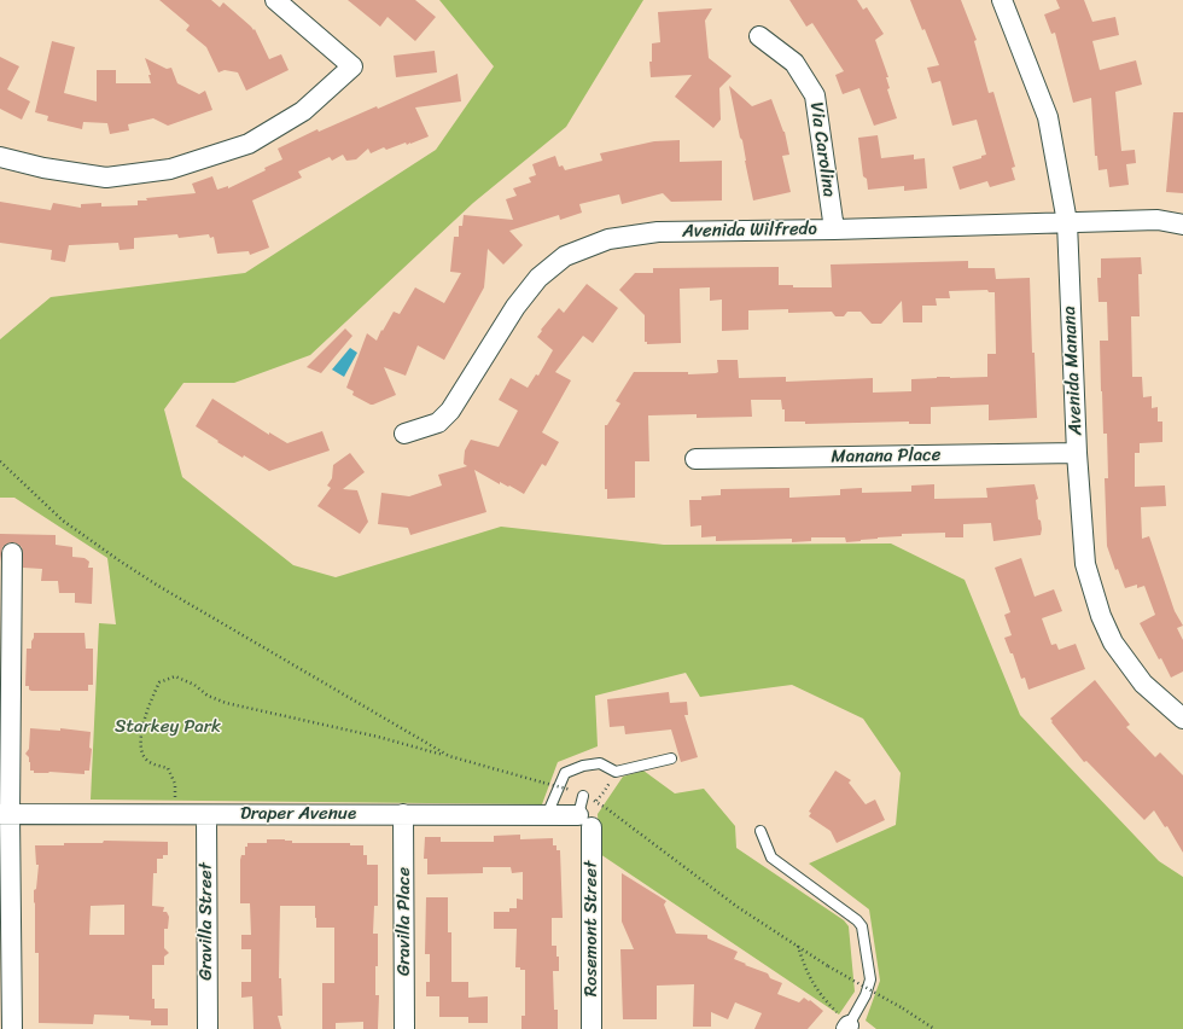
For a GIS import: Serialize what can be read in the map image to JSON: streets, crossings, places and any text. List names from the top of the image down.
{
  "streets": {
    "street": [
      "Via Carolina",
      "Avenida Wilfredo",
      "Avenida Manana",
      "Manana Place",
      "Draper Avenue",
      "Gravilla Street",
      "Gravilla Place",
      "Rosemont Street"
    ]
  },
  "crossings": [
    ["Via Carolina", "Avenida Wilfredo"],
    ["Avenida Wilfredo", "Avenida Manana"],
    ["Avenida Manana", "Manana Place"],
    ["Draper Avenue", "Gravilla Street"],
    ["Draper Avenue", "Gravilla Place"],
    ["Draper Avenue", "Rosemont Street"]
  ],
  "parks": ["Starkey Park"]
}
